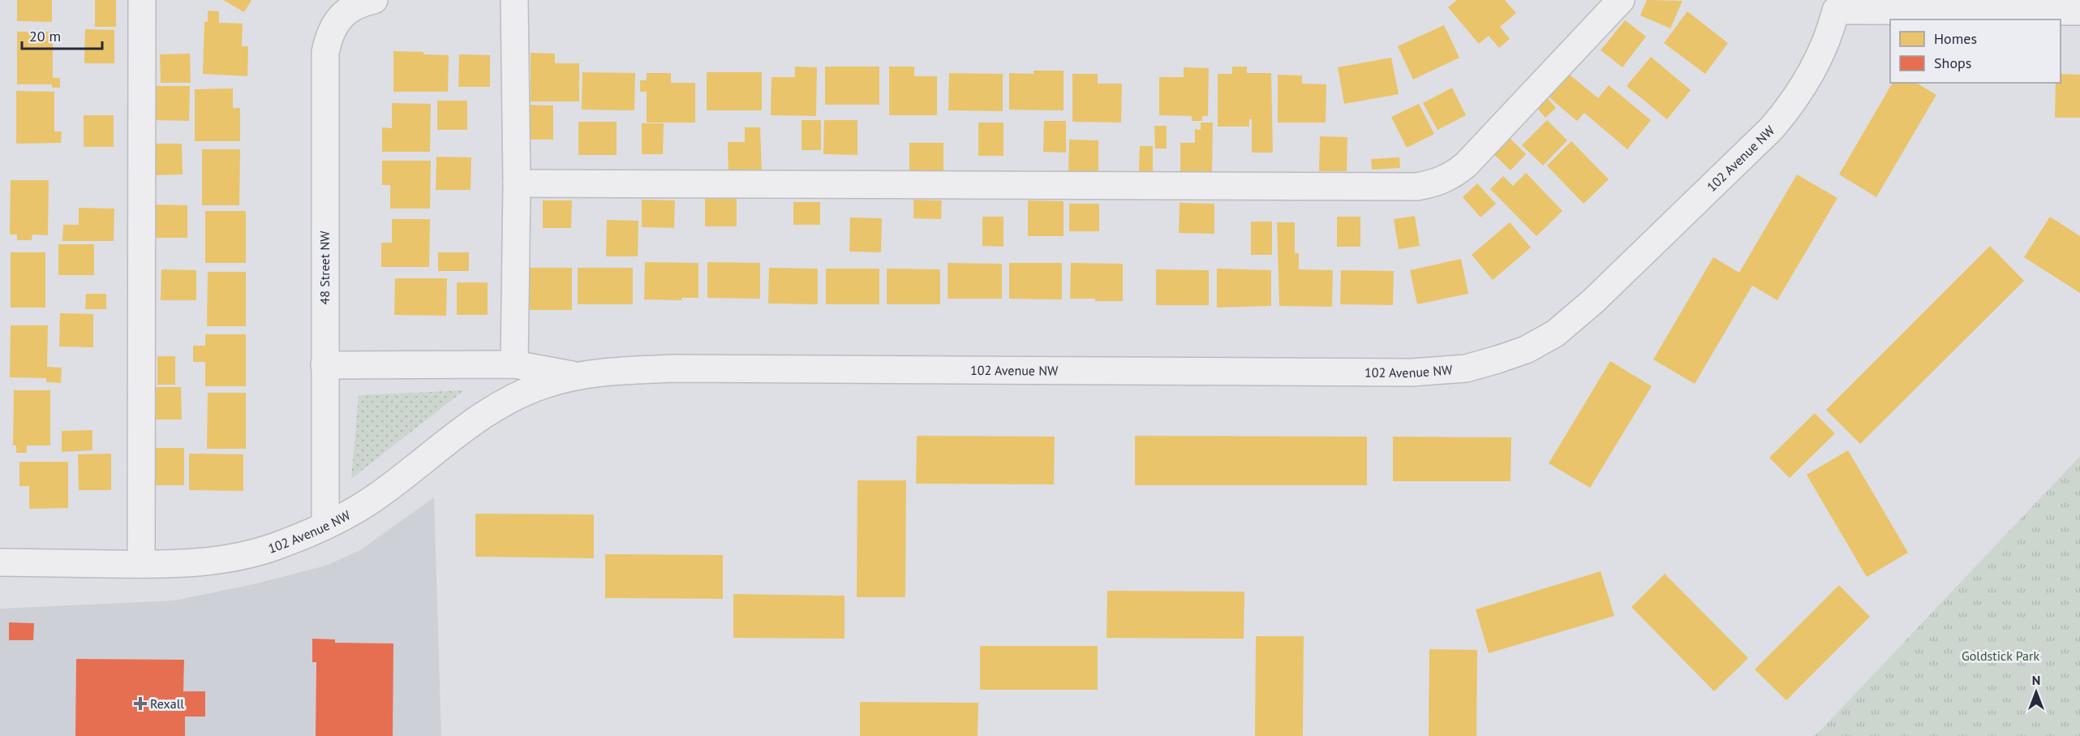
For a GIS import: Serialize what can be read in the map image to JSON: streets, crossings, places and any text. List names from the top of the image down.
{
  "streets": {
    "street": ["102 Avenue NW", "48 Street NW"]
  },
  "crossings": [
    ["102 Avenue NW", "48 Street NW"]
  ],
  "parks": ["Goldstick Park"],
  "places": {
    "health": ["Rexall"]
  },
  "legend": ["Homes", "Shops"],
  "scale_bar": "20 m",
  "north": "top"
}
